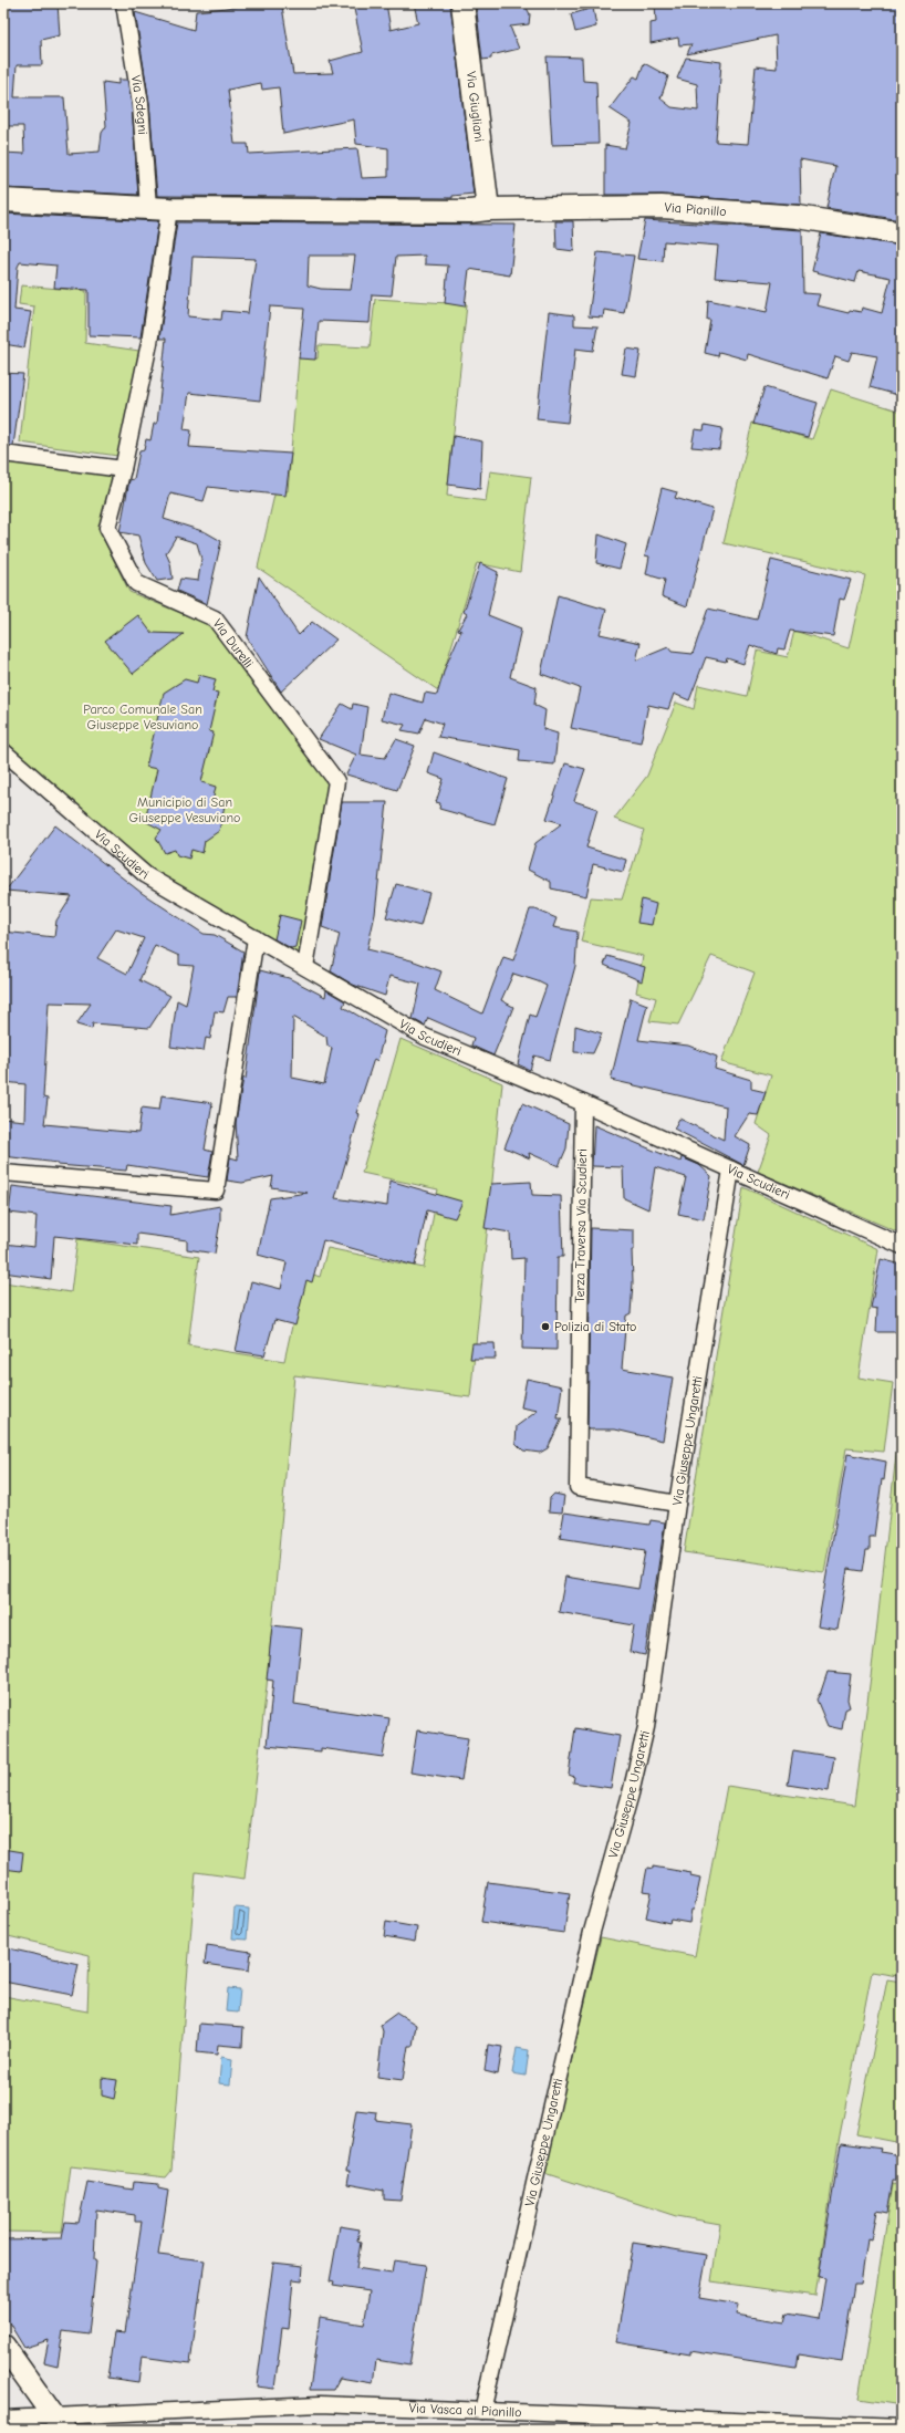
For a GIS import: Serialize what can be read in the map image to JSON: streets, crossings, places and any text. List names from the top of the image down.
{
  "streets": {
    "street": [
      "Via Sdegni",
      "Via Giugliani",
      "Via Pianillo",
      "Via Durelli",
      "Via Scudieri",
      "Terza Traversa Via Scudieri",
      "Via Giuseppe Ungaretti",
      "Via Vasca al Pianillo"
    ]
  },
  "crossings": [
    ["Via Sdegni", "Via Pianillo"],
    ["Via Sdegni", "Via Durelli"],
    ["Via Giugliani", "Via Pianillo"],
    ["Via Durelli", "Via Scudieri"],
    ["Via Scudieri", "Terza Traversa Via Scudieri"],
    ["Via Scudieri", "Via Giuseppe Ungaretti"],
    ["Terza Traversa Via Scudieri", "Via Giuseppe Ungaretti"],
    ["Via Giuseppe Ungaretti", "Via Vasca al Pianillo"]
  ],
  "parks": ["Parco Comunale San Giuseppe Vesuviano", "Municipio di San Giuseppe Vesuviano"],
  "places": ["Polizia di Stato"]
}
